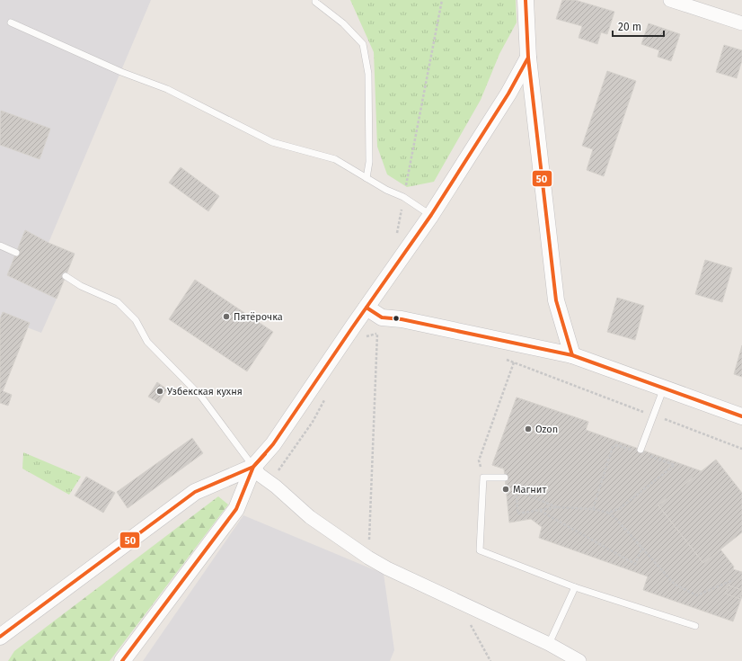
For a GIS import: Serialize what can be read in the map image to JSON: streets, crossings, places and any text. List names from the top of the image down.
{
  "places": [
    "Пятёрочка",
    "Узбекская кухня",
    "Ozon",
    "Магнит"
  ],
  "lines": ["transit line 50"],
  "scale_bar": "20 m"
}
